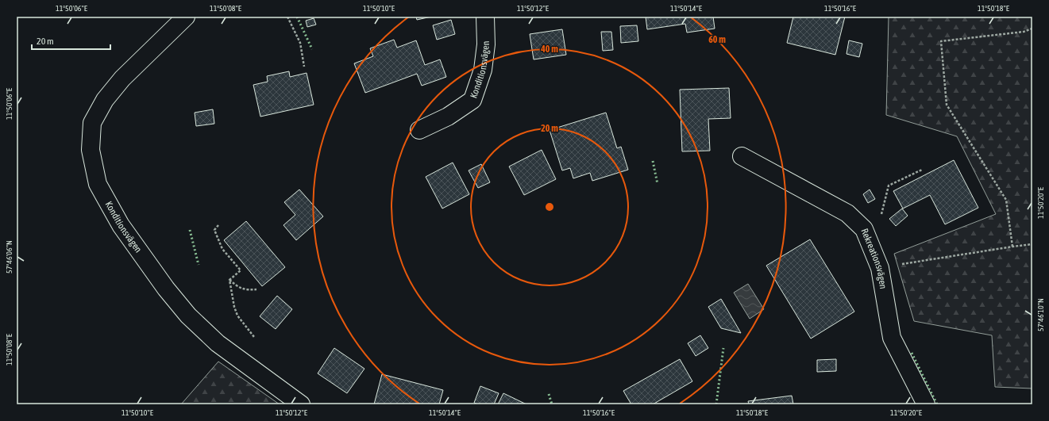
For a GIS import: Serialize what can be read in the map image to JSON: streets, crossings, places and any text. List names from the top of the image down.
{
  "streets": {
    "street": ["Konditionsvägen", "Rekreationsvägen"]
  },
  "scale_bar": "20 m",
  "coordinates": [
    "11°50'06\"E",
    "11°50'08\"E",
    "11°50'10\"E",
    "11°50'12\"E",
    "11°50'14\"E",
    "11°50'16\"E",
    "11°50'18\"E",
    "11°50'20\"E",
    "57°46'06\"N",
    "57°46'10\"N"
  ],
  "rings": ["60 m", "40 m", "20 m"]
}
